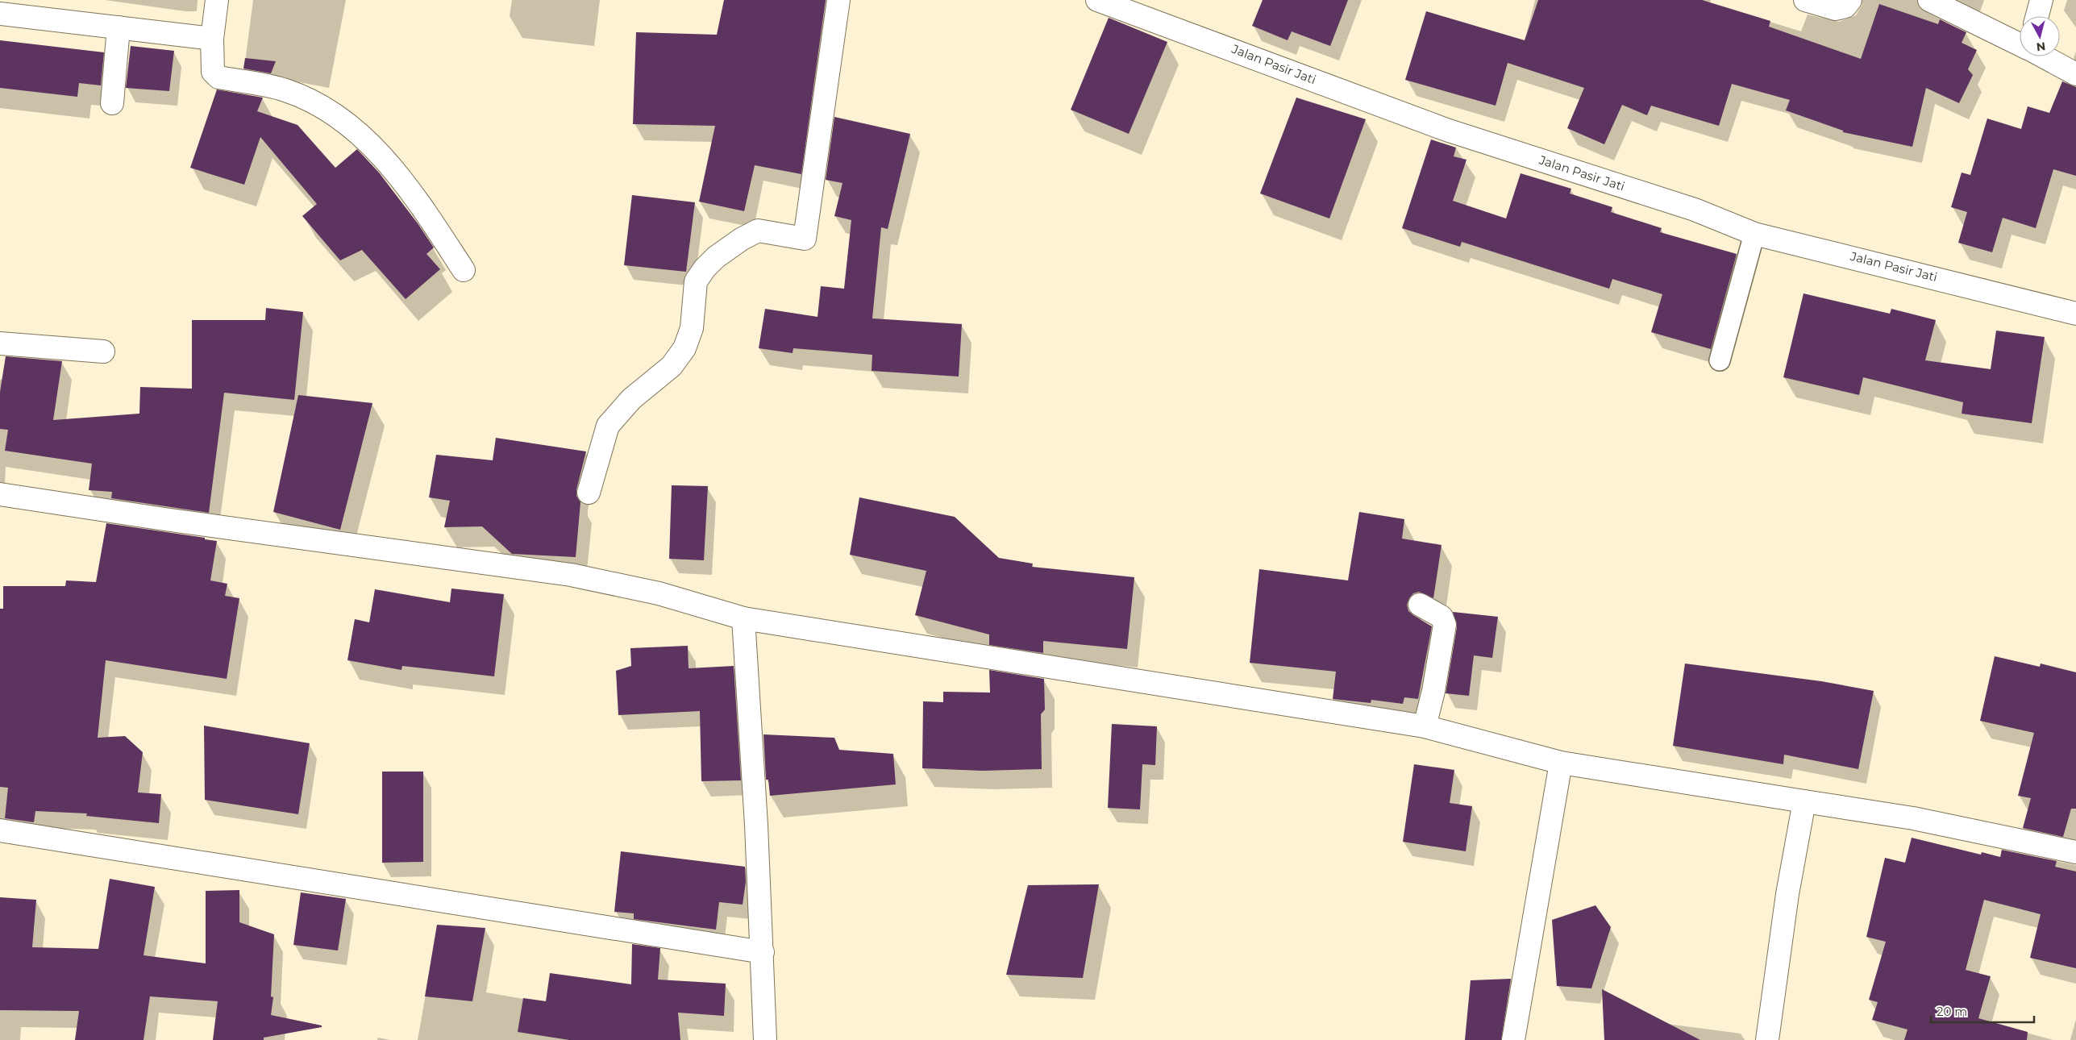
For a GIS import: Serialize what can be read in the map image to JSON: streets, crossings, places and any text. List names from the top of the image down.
{
  "streets": {
    "street": ["Jalan Pasir Jati"]
  },
  "scale_bar": "20 m",
  "north": "bottom"
}
